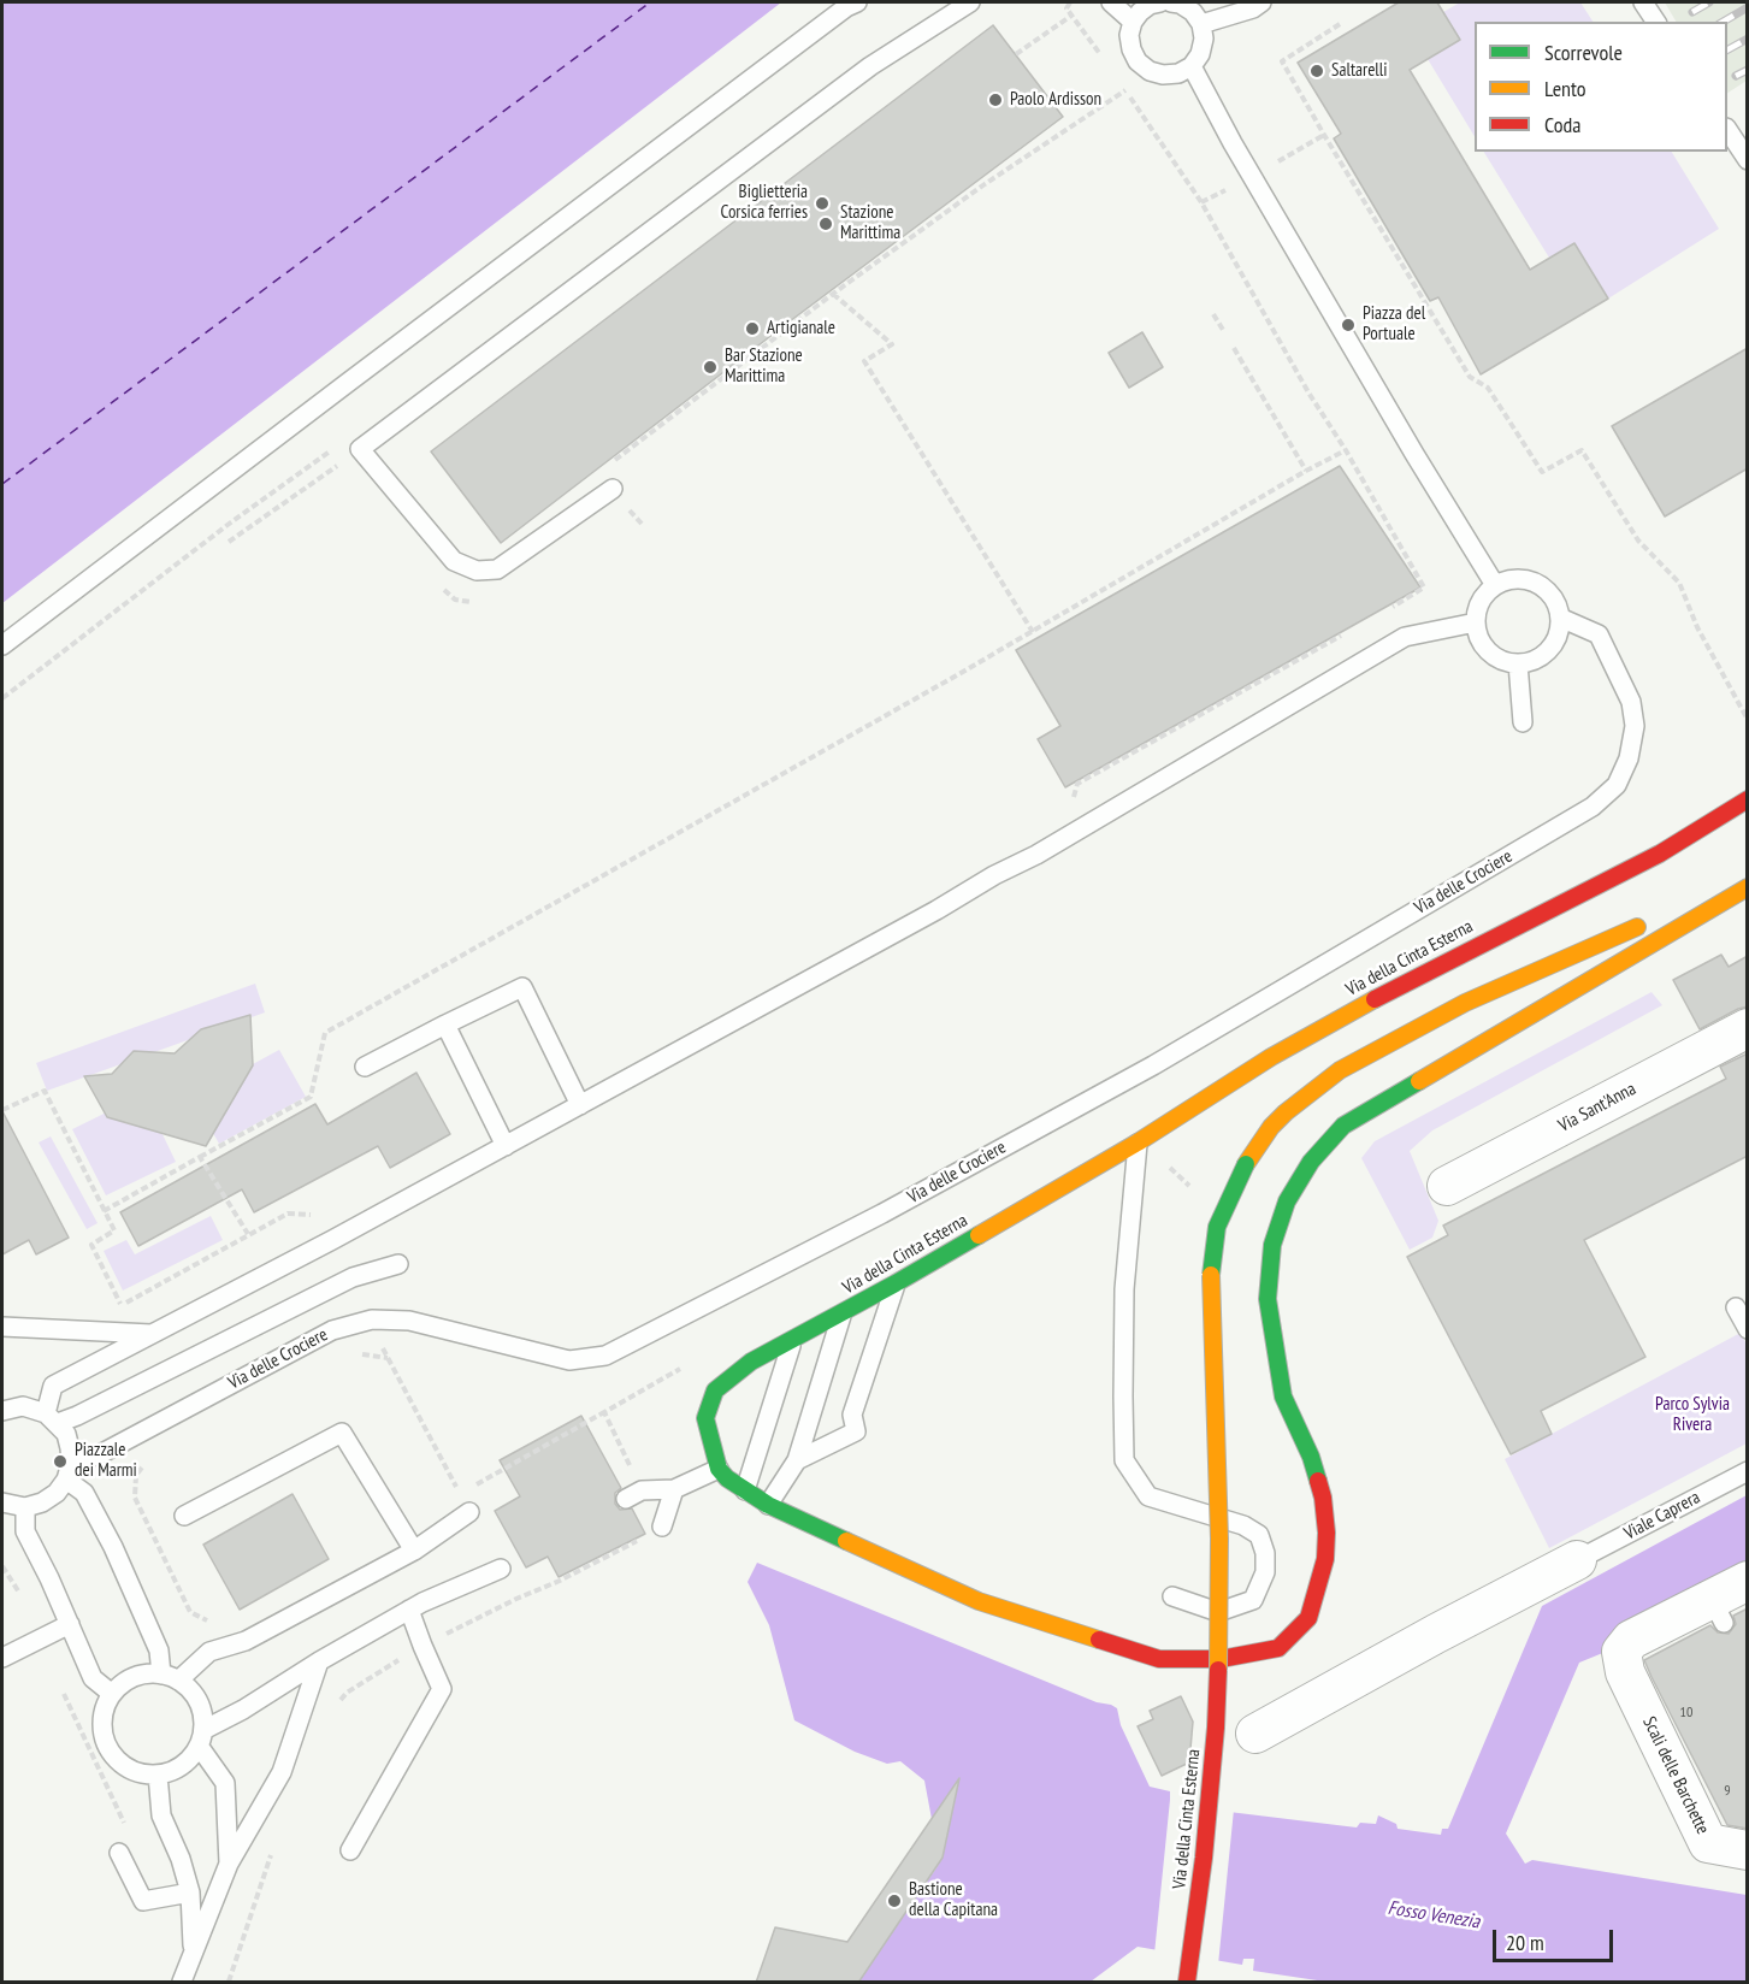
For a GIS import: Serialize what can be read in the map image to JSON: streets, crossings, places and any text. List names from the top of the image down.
{
  "streets": {
    "street": ["Via della Cinta Esterna", "Via Sant'Anna", "Scali delle Barchette"],
    "lane": ["Via delle Crociere", "Viale Caprera"]
  },
  "water": ["Fosso Venezia"],
  "parks": ["Parco Sylvia Rivera"],
  "places": [
    "Saltarelli",
    "Paolo Ardisson",
    "Biglietteria Corsica ferries",
    "Stazione Marittima",
    "Piazza del Portuale",
    "Artigianale",
    "Bar Stazione Marittima",
    "Piazzale dei Marmi",
    "Bastione della Capitana"
  ],
  "house_numbers": ["10", "9"],
  "legend": ["Scorrevole", "Lento", "Coda"],
  "scale_bar": "20 m"
}
